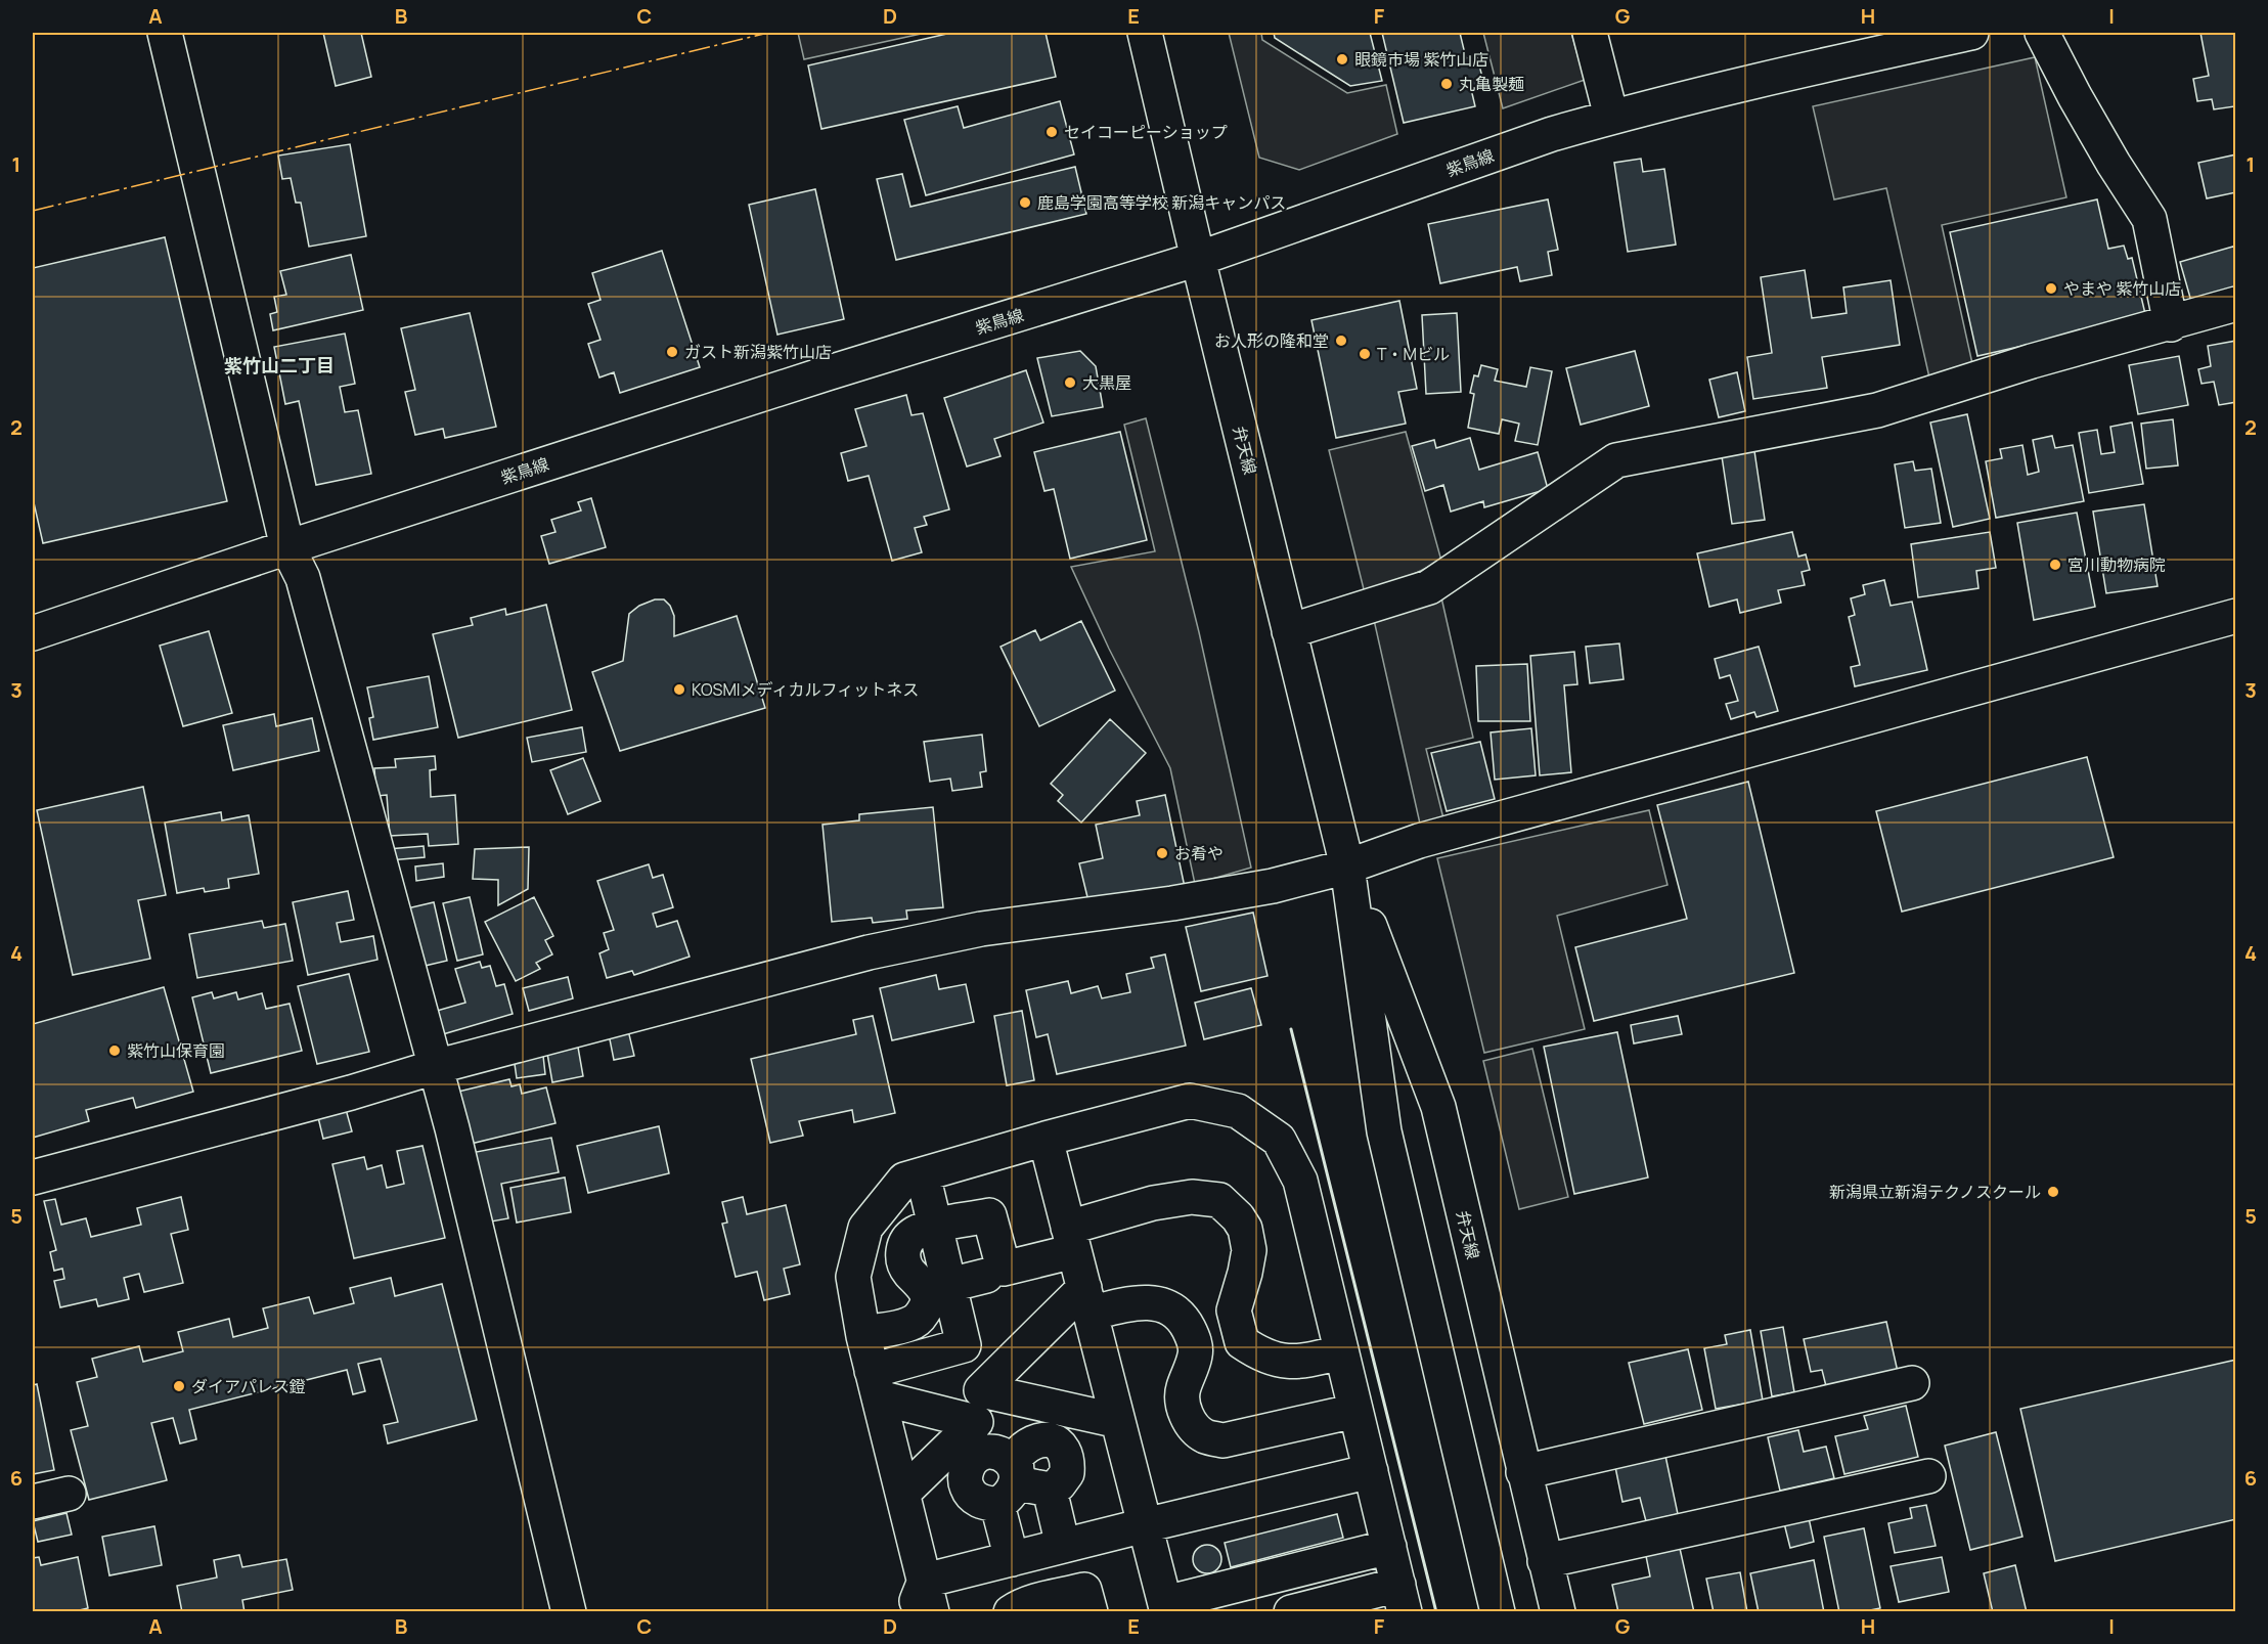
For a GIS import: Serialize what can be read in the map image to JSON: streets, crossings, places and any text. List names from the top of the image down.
{
  "streets": {
    "street": ["紫鳥線", "弁天線"]
  },
  "crossings": [
    ["紫鳥線", "弁天線"]
  ],
  "districts": ["紫竹山二丁目"],
  "places": [
    "眼鏡市場 紫竹山店",
    "丸亀製麺",
    "セイコーピーショップ",
    "鹿島学園高等学校 新潟キャンパス",
    "やまや 紫竹山店",
    "お人形の隆和堂",
    "ガスト新潟紫竹山店",
    "T・Mビル",
    "大黒屋",
    "宮川動物病院",
    "KOSMIメディカルフィットネス",
    "お肴や",
    "紫竹山保育園",
    "新潟県立新潟テクノスクール",
    "ダイアパレス鐙"
  ],
  "grid": {
    "columns": [
      "A",
      "B",
      "C",
      "D",
      "E",
      "F",
      "G",
      "H",
      "I"
    ],
    "rows": [
      "1",
      "2",
      "3",
      "4",
      "5",
      "6"
    ]
  }
}
